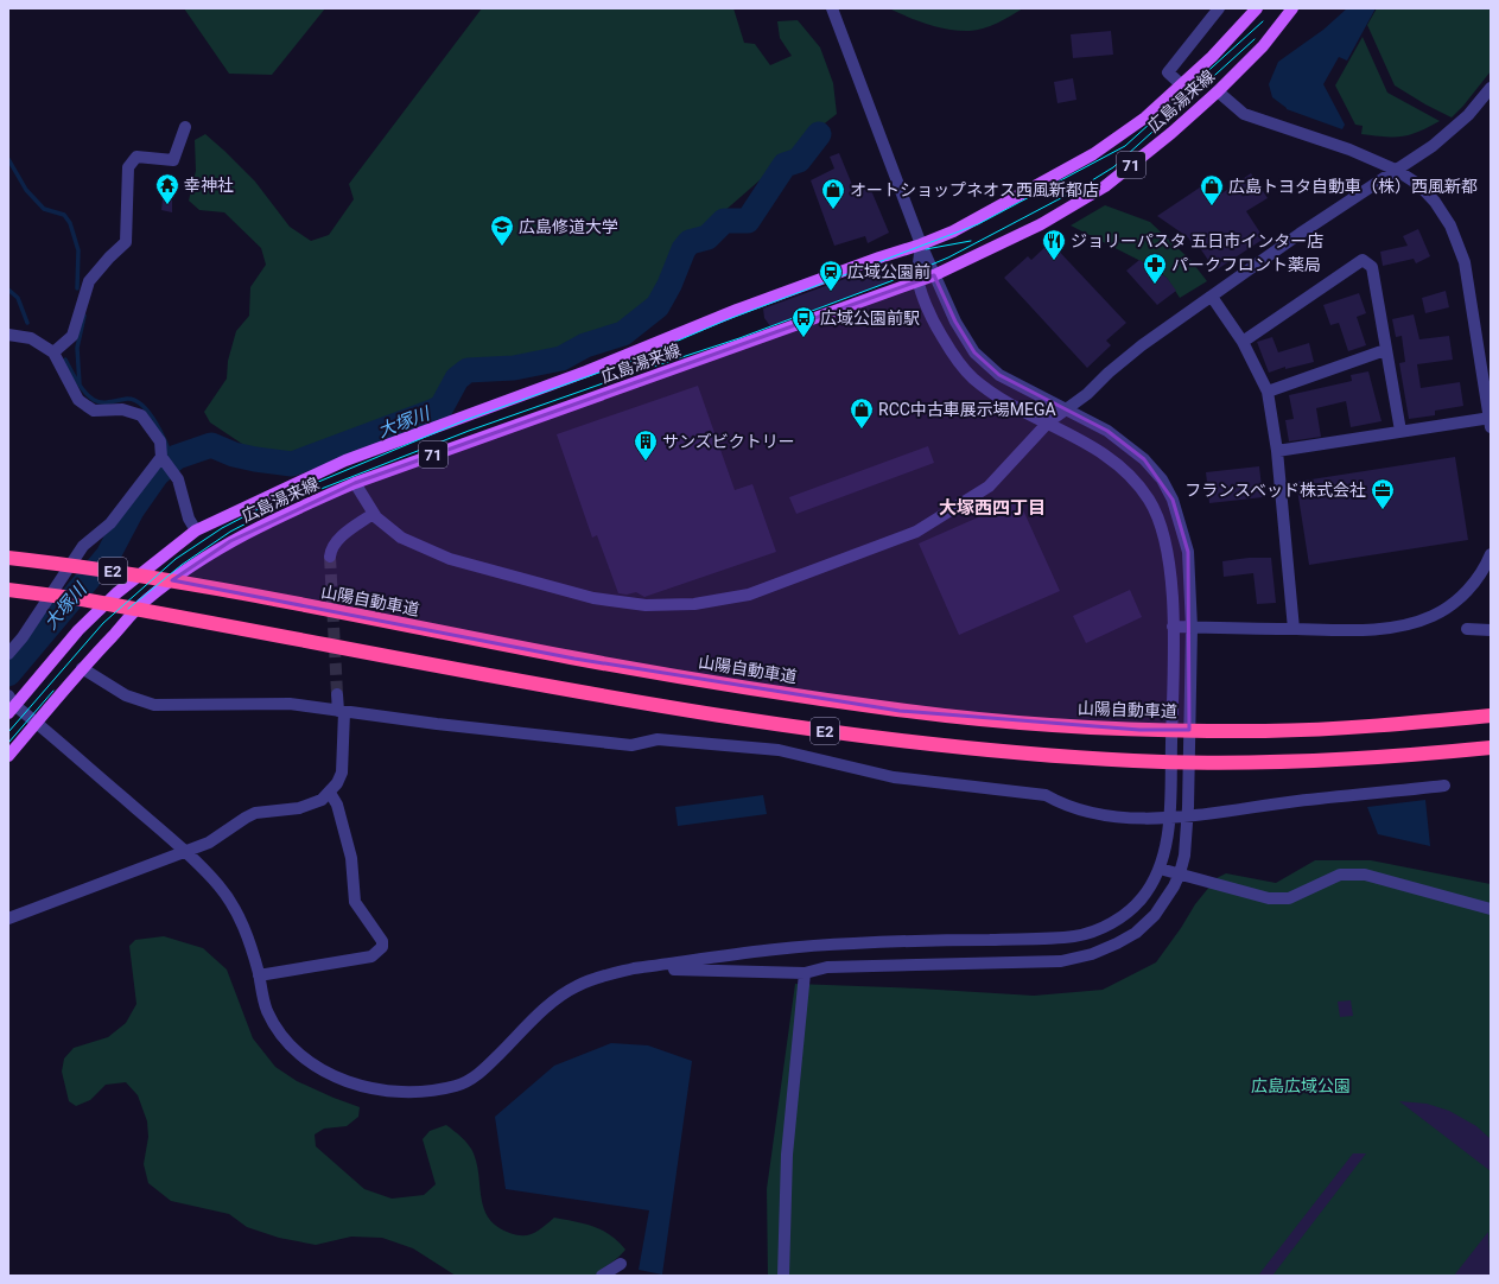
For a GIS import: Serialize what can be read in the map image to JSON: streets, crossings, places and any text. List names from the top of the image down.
{
  "streets": {
    "highway": ["E2", "山陽自動車道"],
    "main road": ["広島湯来線", "71"]
  },
  "districts": ["大塚西四丁目"],
  "water": ["大塚川"],
  "parks": ["広島広域公園"],
  "places": {
    "temple": ["幸神社"],
    "shop": ["広島トヨタ自動車（株）西風新都", "オートショップネオス西風新都店", "RCC中古車展示場MEGA"],
    "school or university": ["広島修道大学"],
    "restaurant": ["ジョリーパスタ 五日市インター店"],
    "pharmacy": ["パークフロント薬局"],
    "station": ["広域公園前"],
    "bus stop": ["広域公園前駅"],
    "building": ["サンズビクトリー"],
    "office": ["フランスベッド株式会社"]
  }
}
